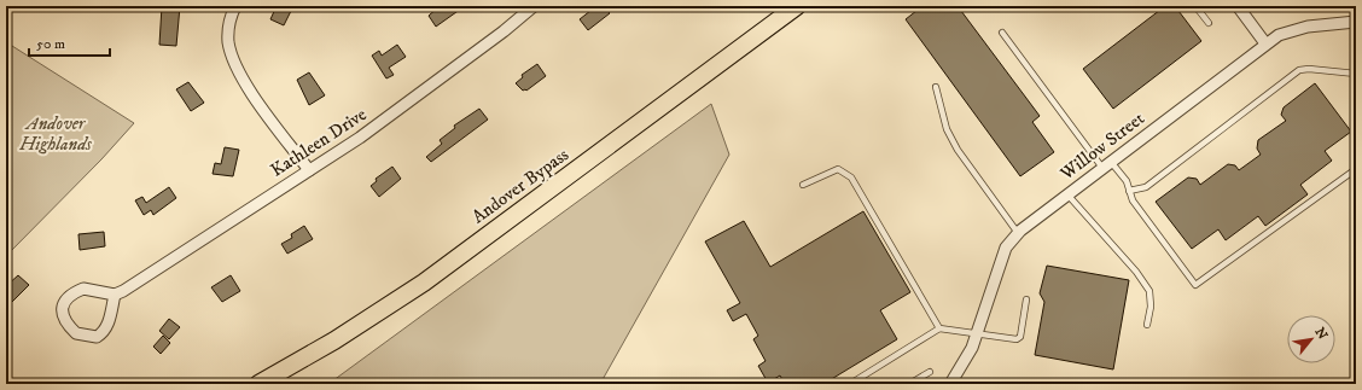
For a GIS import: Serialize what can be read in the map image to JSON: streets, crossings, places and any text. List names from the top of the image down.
{
  "streets": {
    "main road": ["Andover Bypass"],
    "street": ["Kathleen Drive", "Willow Street"]
  },
  "parks": ["Andover Highlands"],
  "scale_bar": "50 m",
  "north": "top right"
}
